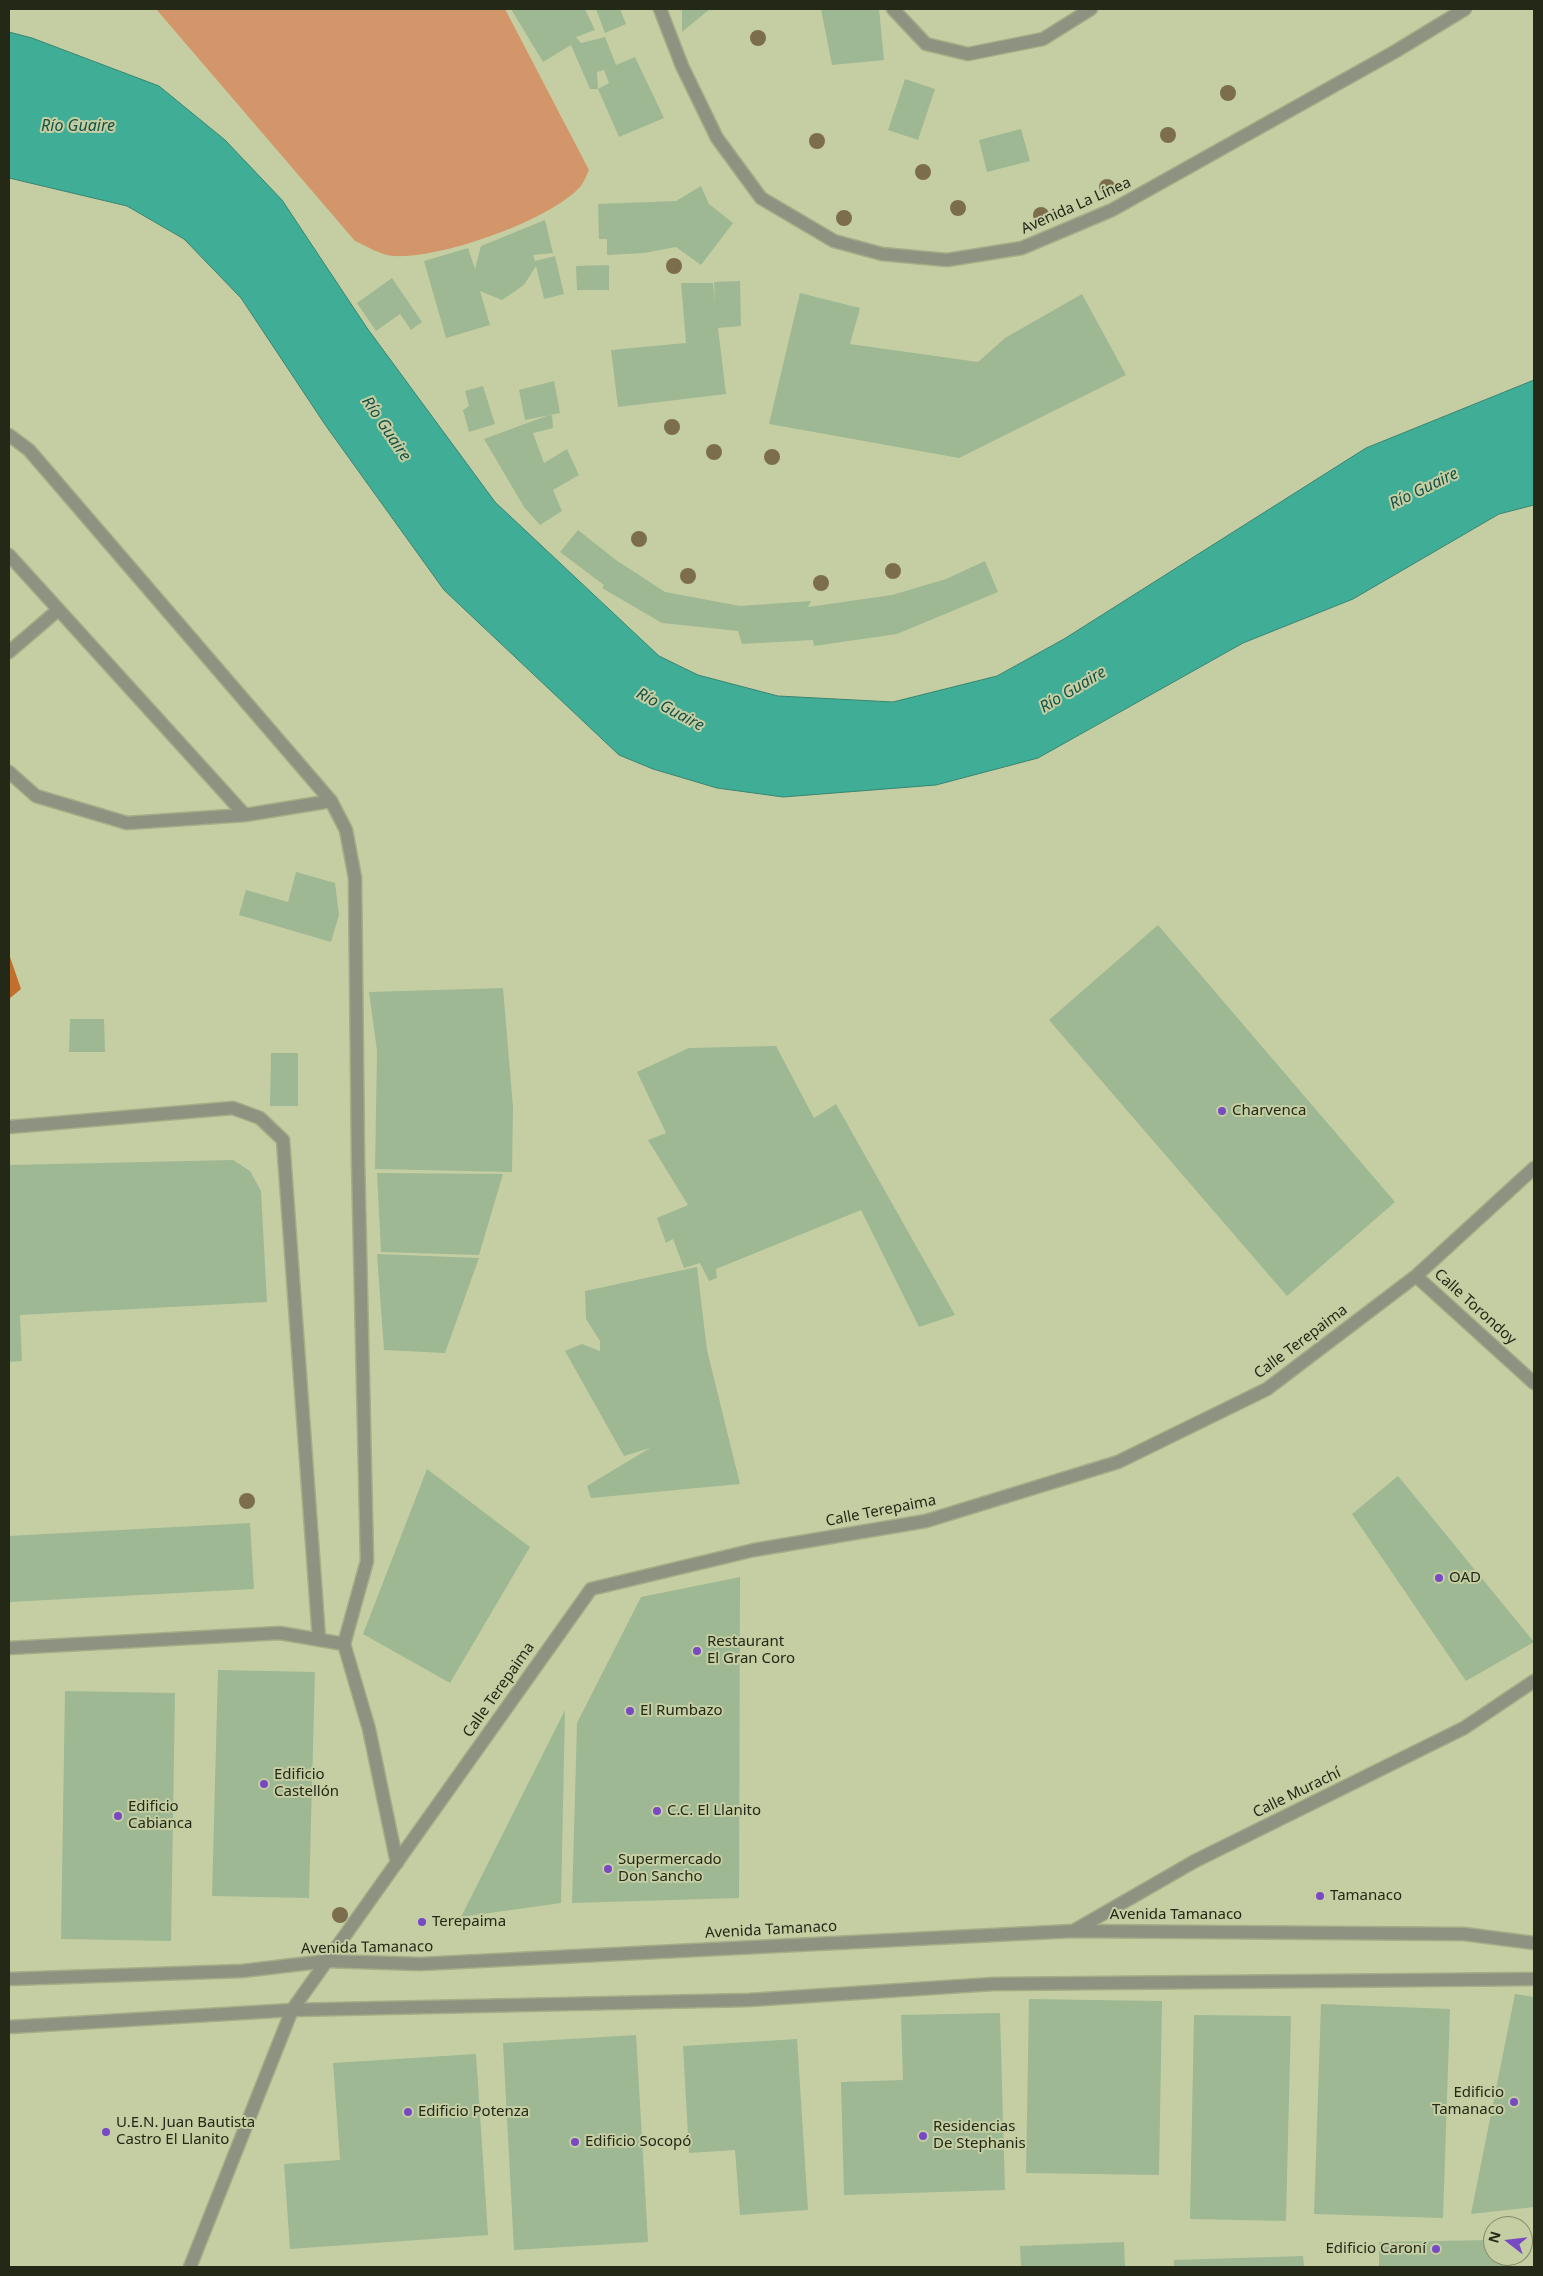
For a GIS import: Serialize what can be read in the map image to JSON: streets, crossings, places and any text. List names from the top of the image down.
{
  "streets": {
    "street": [
      "Avenida La Línea",
      "Calle Torondoy",
      "Calle Terepaima",
      "Calle Murachí",
      "Avenida Tamanaco"
    ]
  },
  "crossings": [
    ["Calle Torondoy", "Calle Terepaima"],
    ["Calle Terepaima", "Avenida Tamanaco"],
    ["Calle Murachí", "Avenida Tamanaco"]
  ],
  "water": ["Río Guaire"],
  "places": [
    "Charvenca",
    "OAD",
    "Restaurant El Gran Coro",
    "El Rumbazo",
    "Edificio Castellón",
    "C.C. El Llanito",
    "Edificio Cabianca",
    "Supermercado Don Sancho",
    "Tamanaco",
    "Terepaima",
    "Edificio Tamanaco",
    "Edificio Potenza",
    "U.E.N. Juan Bautista Castro El Llanito",
    "Residencias De Stephanis",
    "Edificio Socopó",
    "Edificio Caroní"
  ],
  "north": "left"
}
